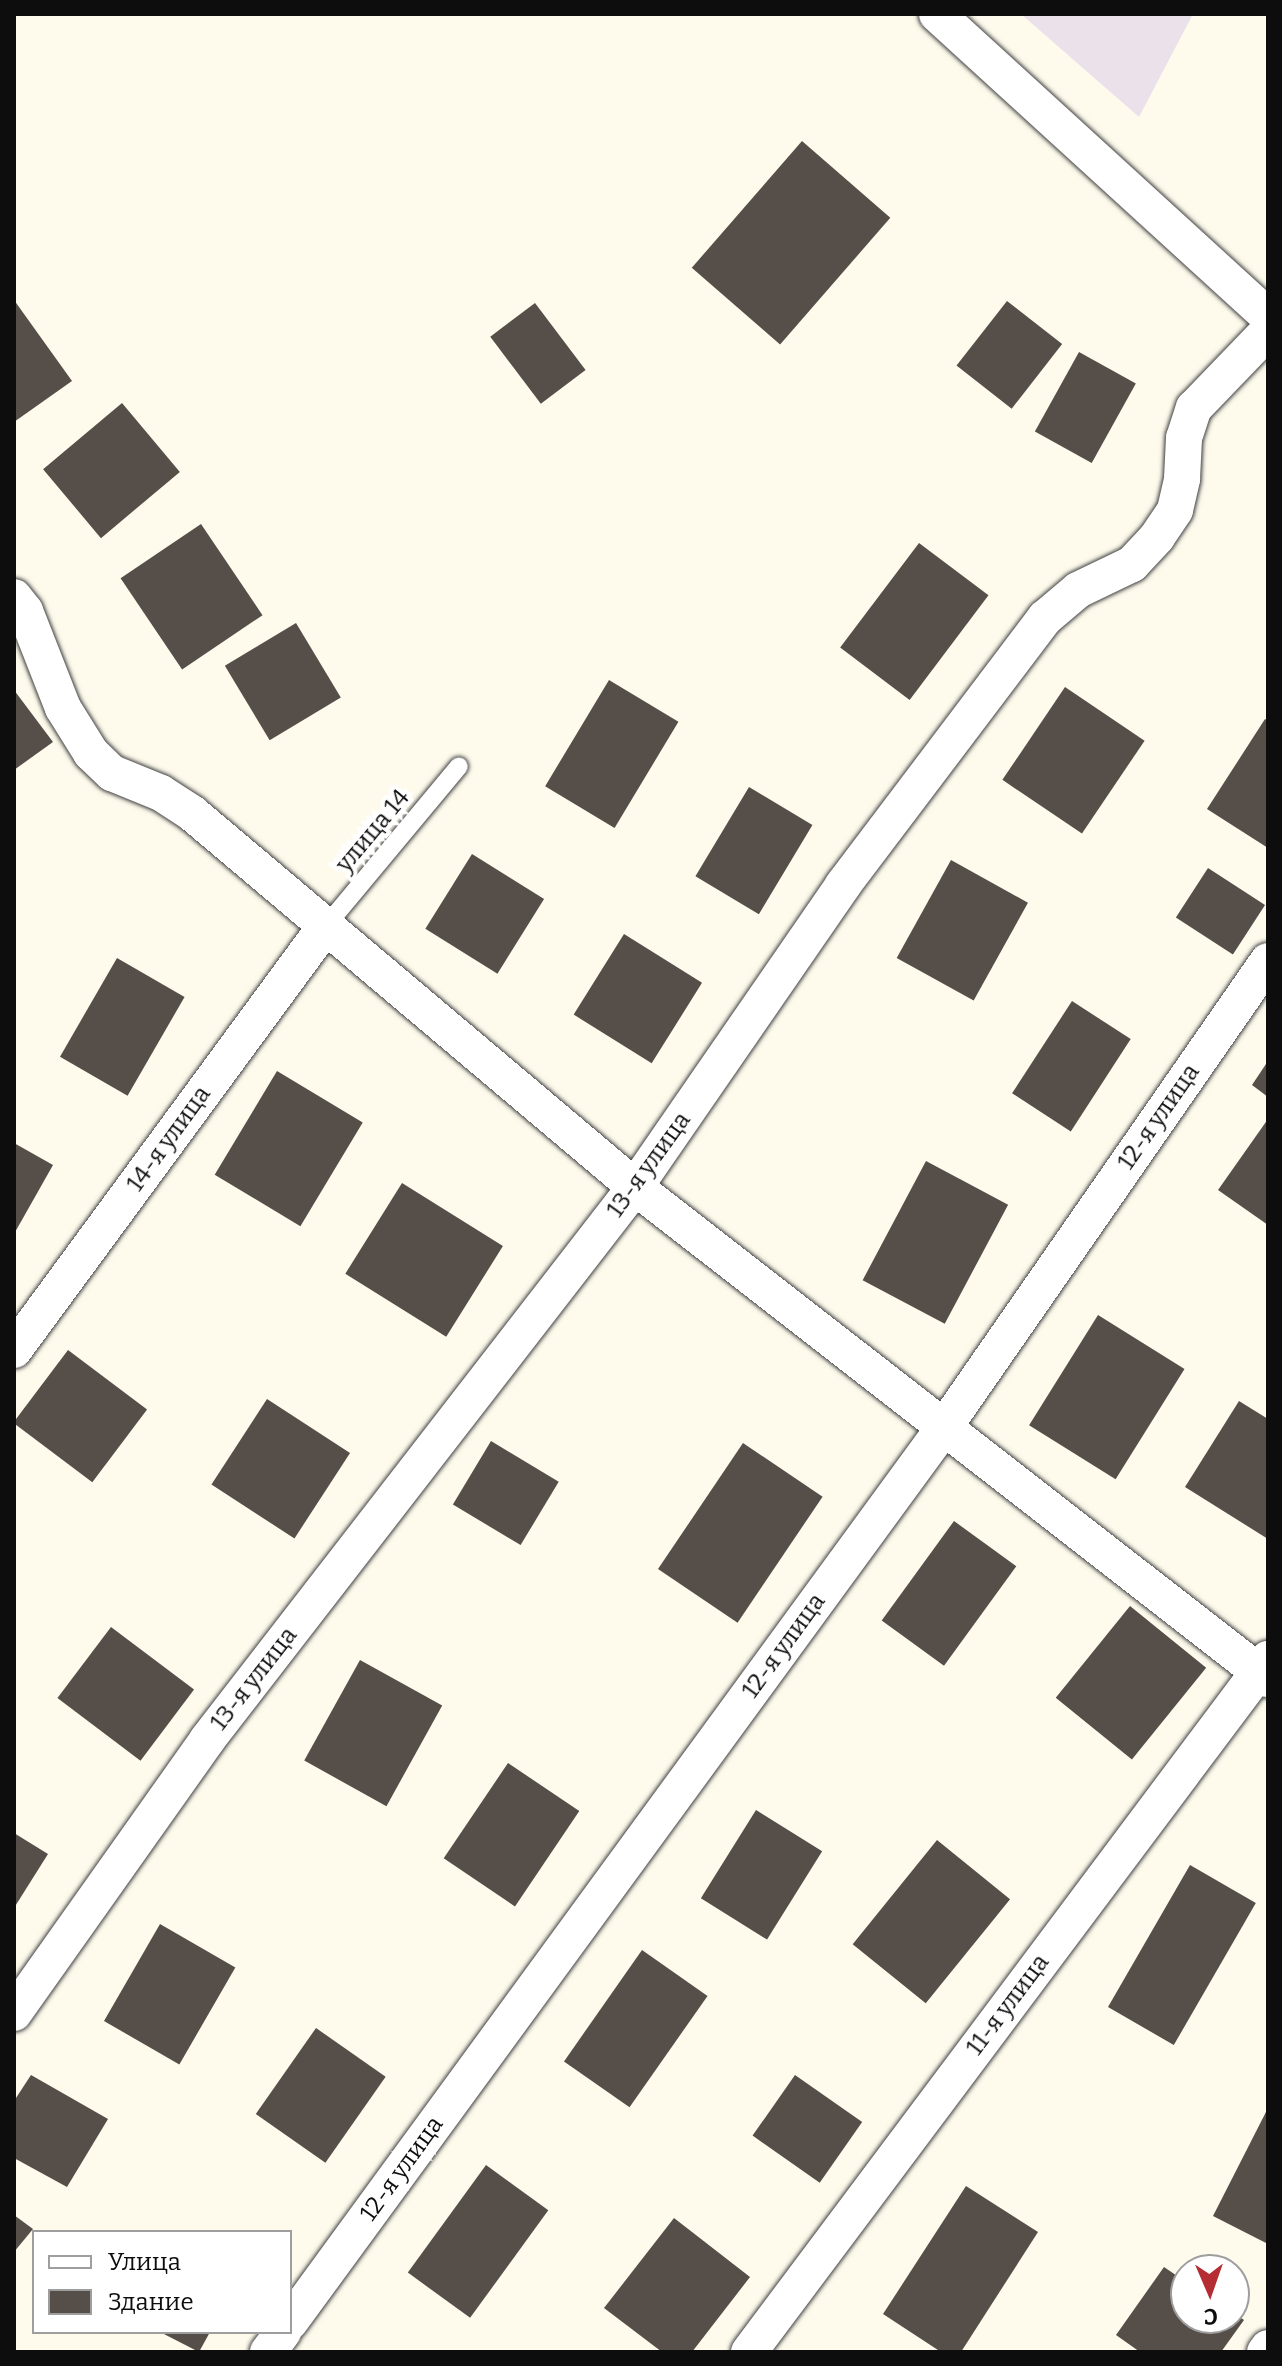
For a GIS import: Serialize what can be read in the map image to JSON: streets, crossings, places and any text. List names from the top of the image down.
{
  "streets": {
    "street": [
      "12-я улица",
      "14-я улица",
      "13-я улица",
      "11-я улица"
    ],
    "lane": ["улица 14"]
  },
  "crossings": [
    ["улица 14", "14-я улица"]
  ],
  "legend": ["Улица", "Здание"],
  "north": "bottom"
}
